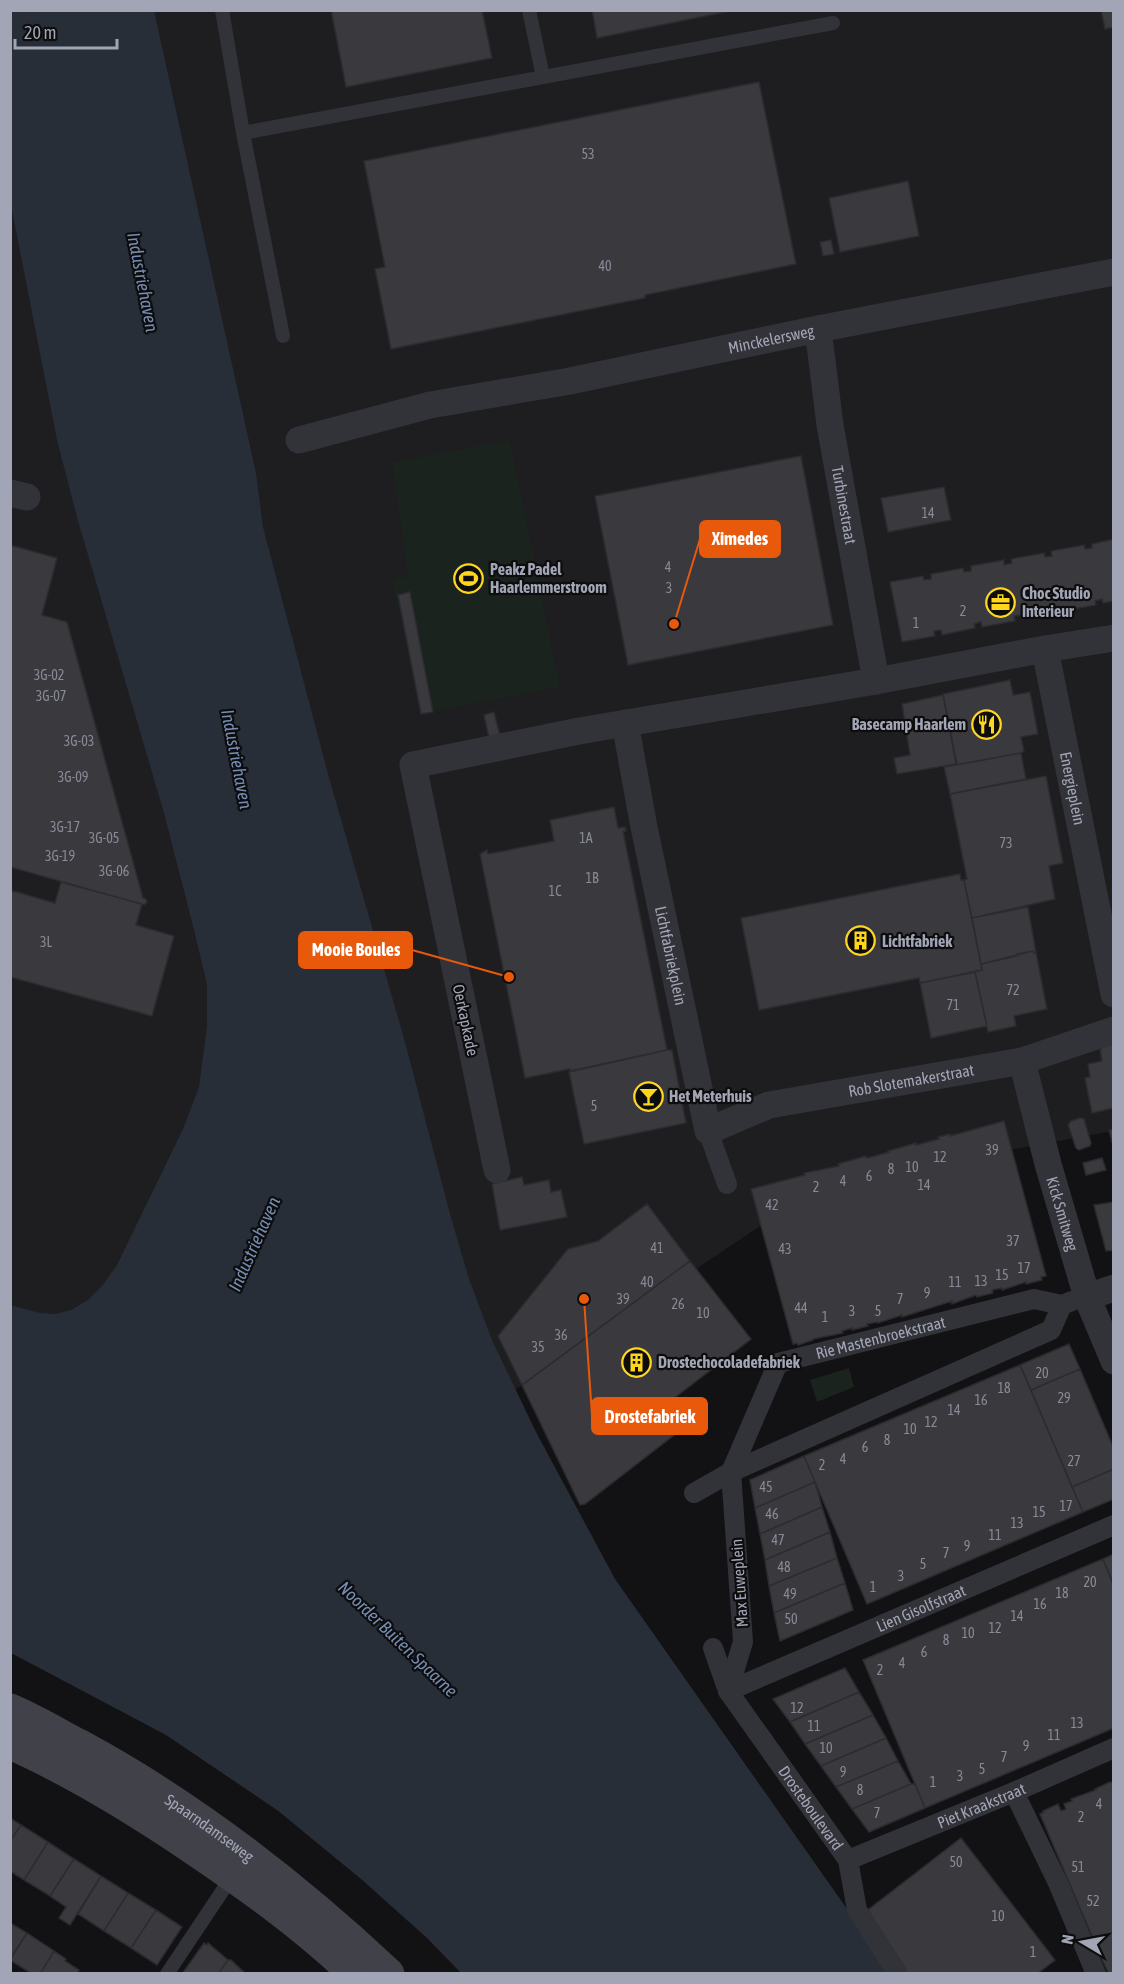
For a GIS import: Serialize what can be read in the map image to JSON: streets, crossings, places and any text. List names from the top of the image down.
{
  "streets": {
    "main road": ["Spaarndamseweg"],
    "street": [
      "Minckelersweg",
      "Turbinestraat",
      "Energieplein",
      "Lichtfabriekplein",
      "Oerkapkade",
      "Rob Slotemakerstraat",
      "Kick Smitweg",
      "Rie Mastenbroekstraat",
      "Max Euweplein",
      "Lien Gisolfstraat",
      "Piet Kraakstraat",
      "Drosteboulevard"
    ]
  },
  "crossings": [
    ["Minckelersweg", "Turbinestraat"],
    ["Lichtfabriekplein", "Oerkapkade"],
    ["Lichtfabriekplein", "Rob Slotemakerstraat"],
    ["Rob Slotemakerstraat", "Kick Smitweg"],
    ["Kick Smitweg", "Rie Mastenbroekstraat"],
    ["Rie Mastenbroekstraat", "Max Euweplein"],
    ["Max Euweplein", "Lien Gisolfstraat"],
    ["Max Euweplein", "Drosteboulevard"],
    ["Lien Gisolfstraat", "Drosteboulevard"],
    ["Piet Kraakstraat", "Drosteboulevard"]
  ],
  "water": ["Industriehaven", "Noorder Buiten Spaarne"],
  "places": {
    "sports": ["Peakz Padel Haarlemmerstroom"],
    "office": ["Choc Studio Interieur"],
    "other": ["Ximedes", "Mooie Boules", "Drostefabriek"],
    "restaurant": ["Basecamp Haarlem"],
    "building": ["Lichtfabriek", "Drostechocoladefabriek"],
    "bar": ["Het Meterhuis"]
  },
  "house_numbers": [
    "53",
    "40",
    "14",
    "4",
    "3",
    "2",
    "1",
    "3G-02",
    "3G-07",
    "3G-03",
    "3G-09",
    "3G-17",
    "3G-05",
    "1A",
    "73",
    "3G-19",
    "3G-06",
    "1B",
    "1C",
    "3L",
    "72",
    "71",
    "5",
    "39",
    "12",
    "10",
    "8",
    "6",
    "4",
    "14",
    "2",
    "42",
    "37",
    "41",
    "43",
    "17",
    "15",
    "13",
    "40",
    "11",
    "9",
    "39",
    "7",
    "26",
    "44",
    "3",
    "5",
    "10",
    "1",
    "36",
    "35",
    "20",
    "18",
    "29",
    "16",
    "14",
    "12",
    "10",
    "8",
    "6",
    "4",
    "27",
    "2",
    "45",
    "17",
    "15",
    "46",
    "13",
    "11",
    "47",
    "9",
    "7",
    "5",
    "48",
    "3",
    "20",
    "1",
    "18",
    "49",
    "16",
    "14",
    "50",
    "12",
    "10",
    "8",
    "6",
    "4",
    "2",
    "12",
    "13",
    "11",
    "11",
    "9",
    "10",
    "7",
    "5",
    "9",
    "3",
    "1",
    "8",
    "4",
    "7",
    "2",
    "50",
    "51",
    "52",
    "10",
    "1"
  ],
  "scale_bar": "20 m",
  "north": "left"
}
